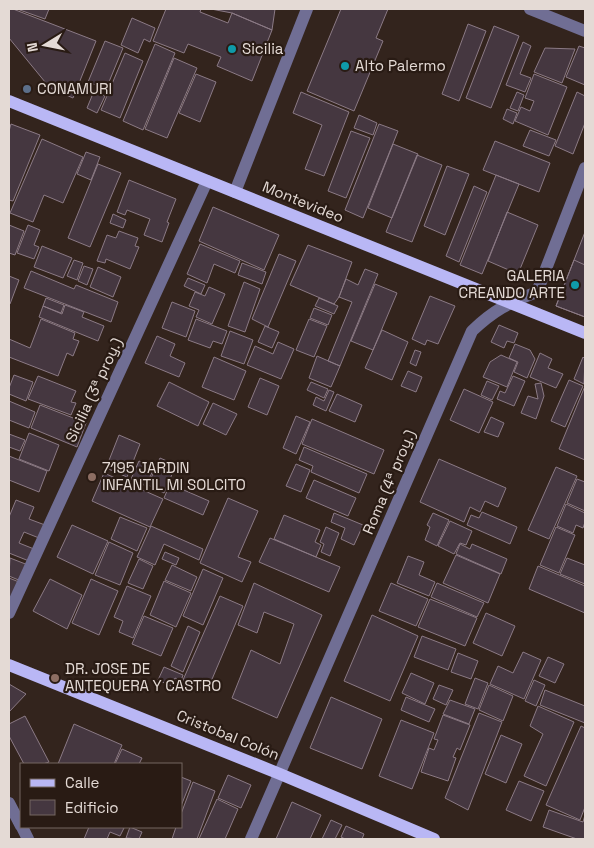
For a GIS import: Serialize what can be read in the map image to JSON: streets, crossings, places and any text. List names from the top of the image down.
{
  "streets": {
    "main road": ["Montevideo", "Cristobal Colón"],
    "street": ["Sicilia (3ª proy.)", "Roma (4ª proy.)"]
  },
  "crossings": [
    ["Montevideo", "Sicilia (3ª proy.)"],
    ["Montevideo", "Roma (4ª proy.)"],
    ["Roma (4ª proy.)", "Cristobal Colón"]
  ],
  "places": [
    "Sicilia",
    "Alto Palermo",
    "CONAMURI",
    "GALERIA CREANDO ARTE",
    "7195 JARDIN INFANTIL MI SOLCITO",
    "DR. JOSE DE ANTEQUERA Y CASTRO"
  ],
  "legend": ["Calle", "Edificio"],
  "north": "left"
}
